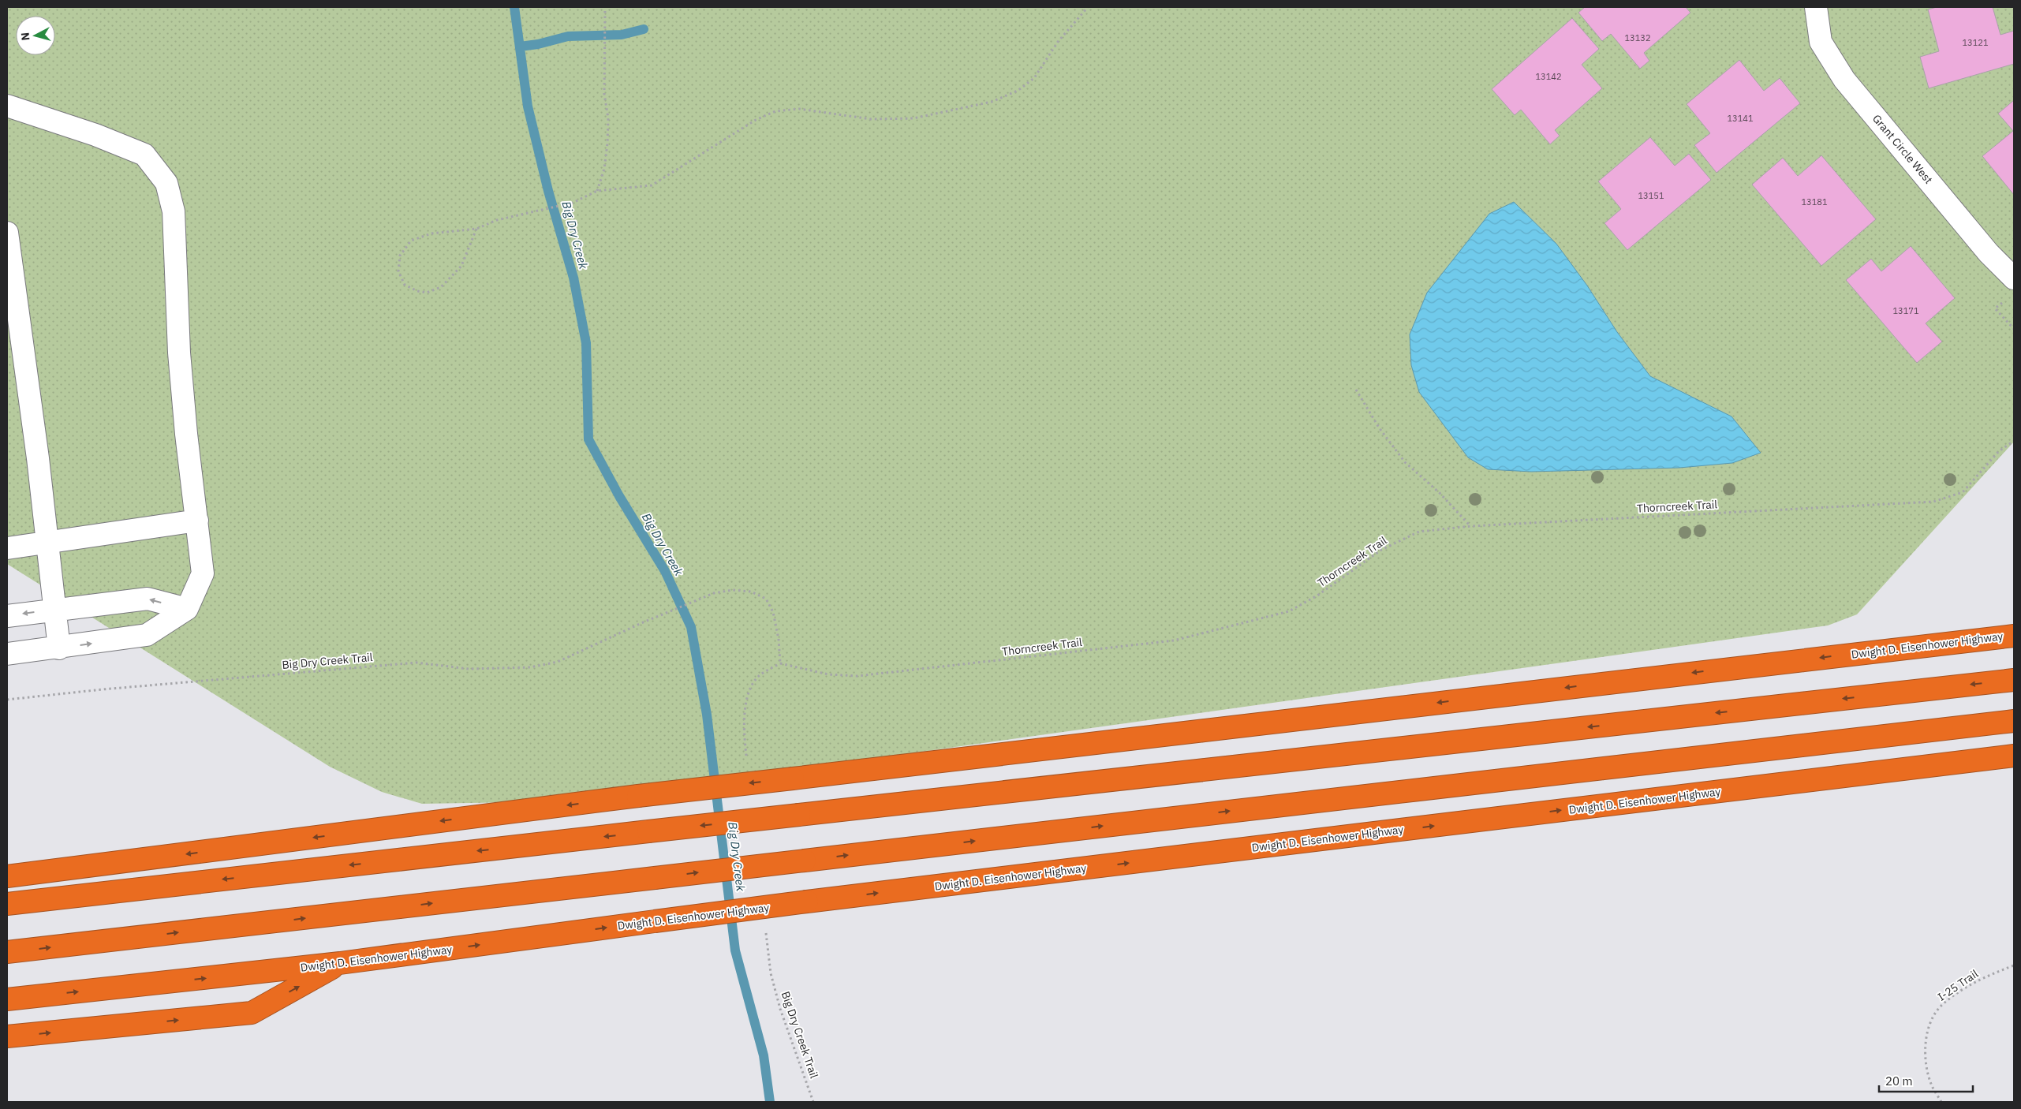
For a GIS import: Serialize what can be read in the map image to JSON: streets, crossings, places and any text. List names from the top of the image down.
{
  "streets": {
    "highway": ["Dwight D. Eisenhower Highway"],
    "street": ["Grant Circle West"],
    "path": ["Thorncreek Trail", "Big Dry Creek Trail", "I-25 Trail"]
  },
  "crossings": [
    ["Thorncreek Trail", "Big Dry Creek Trail"]
  ],
  "water": ["Big Dry Creek"],
  "house_numbers": [
    "13132",
    "13121",
    "13142",
    "13141",
    "13151",
    "13181",
    "13171"
  ],
  "scale_bar": "20 m",
  "north": "left"
}
